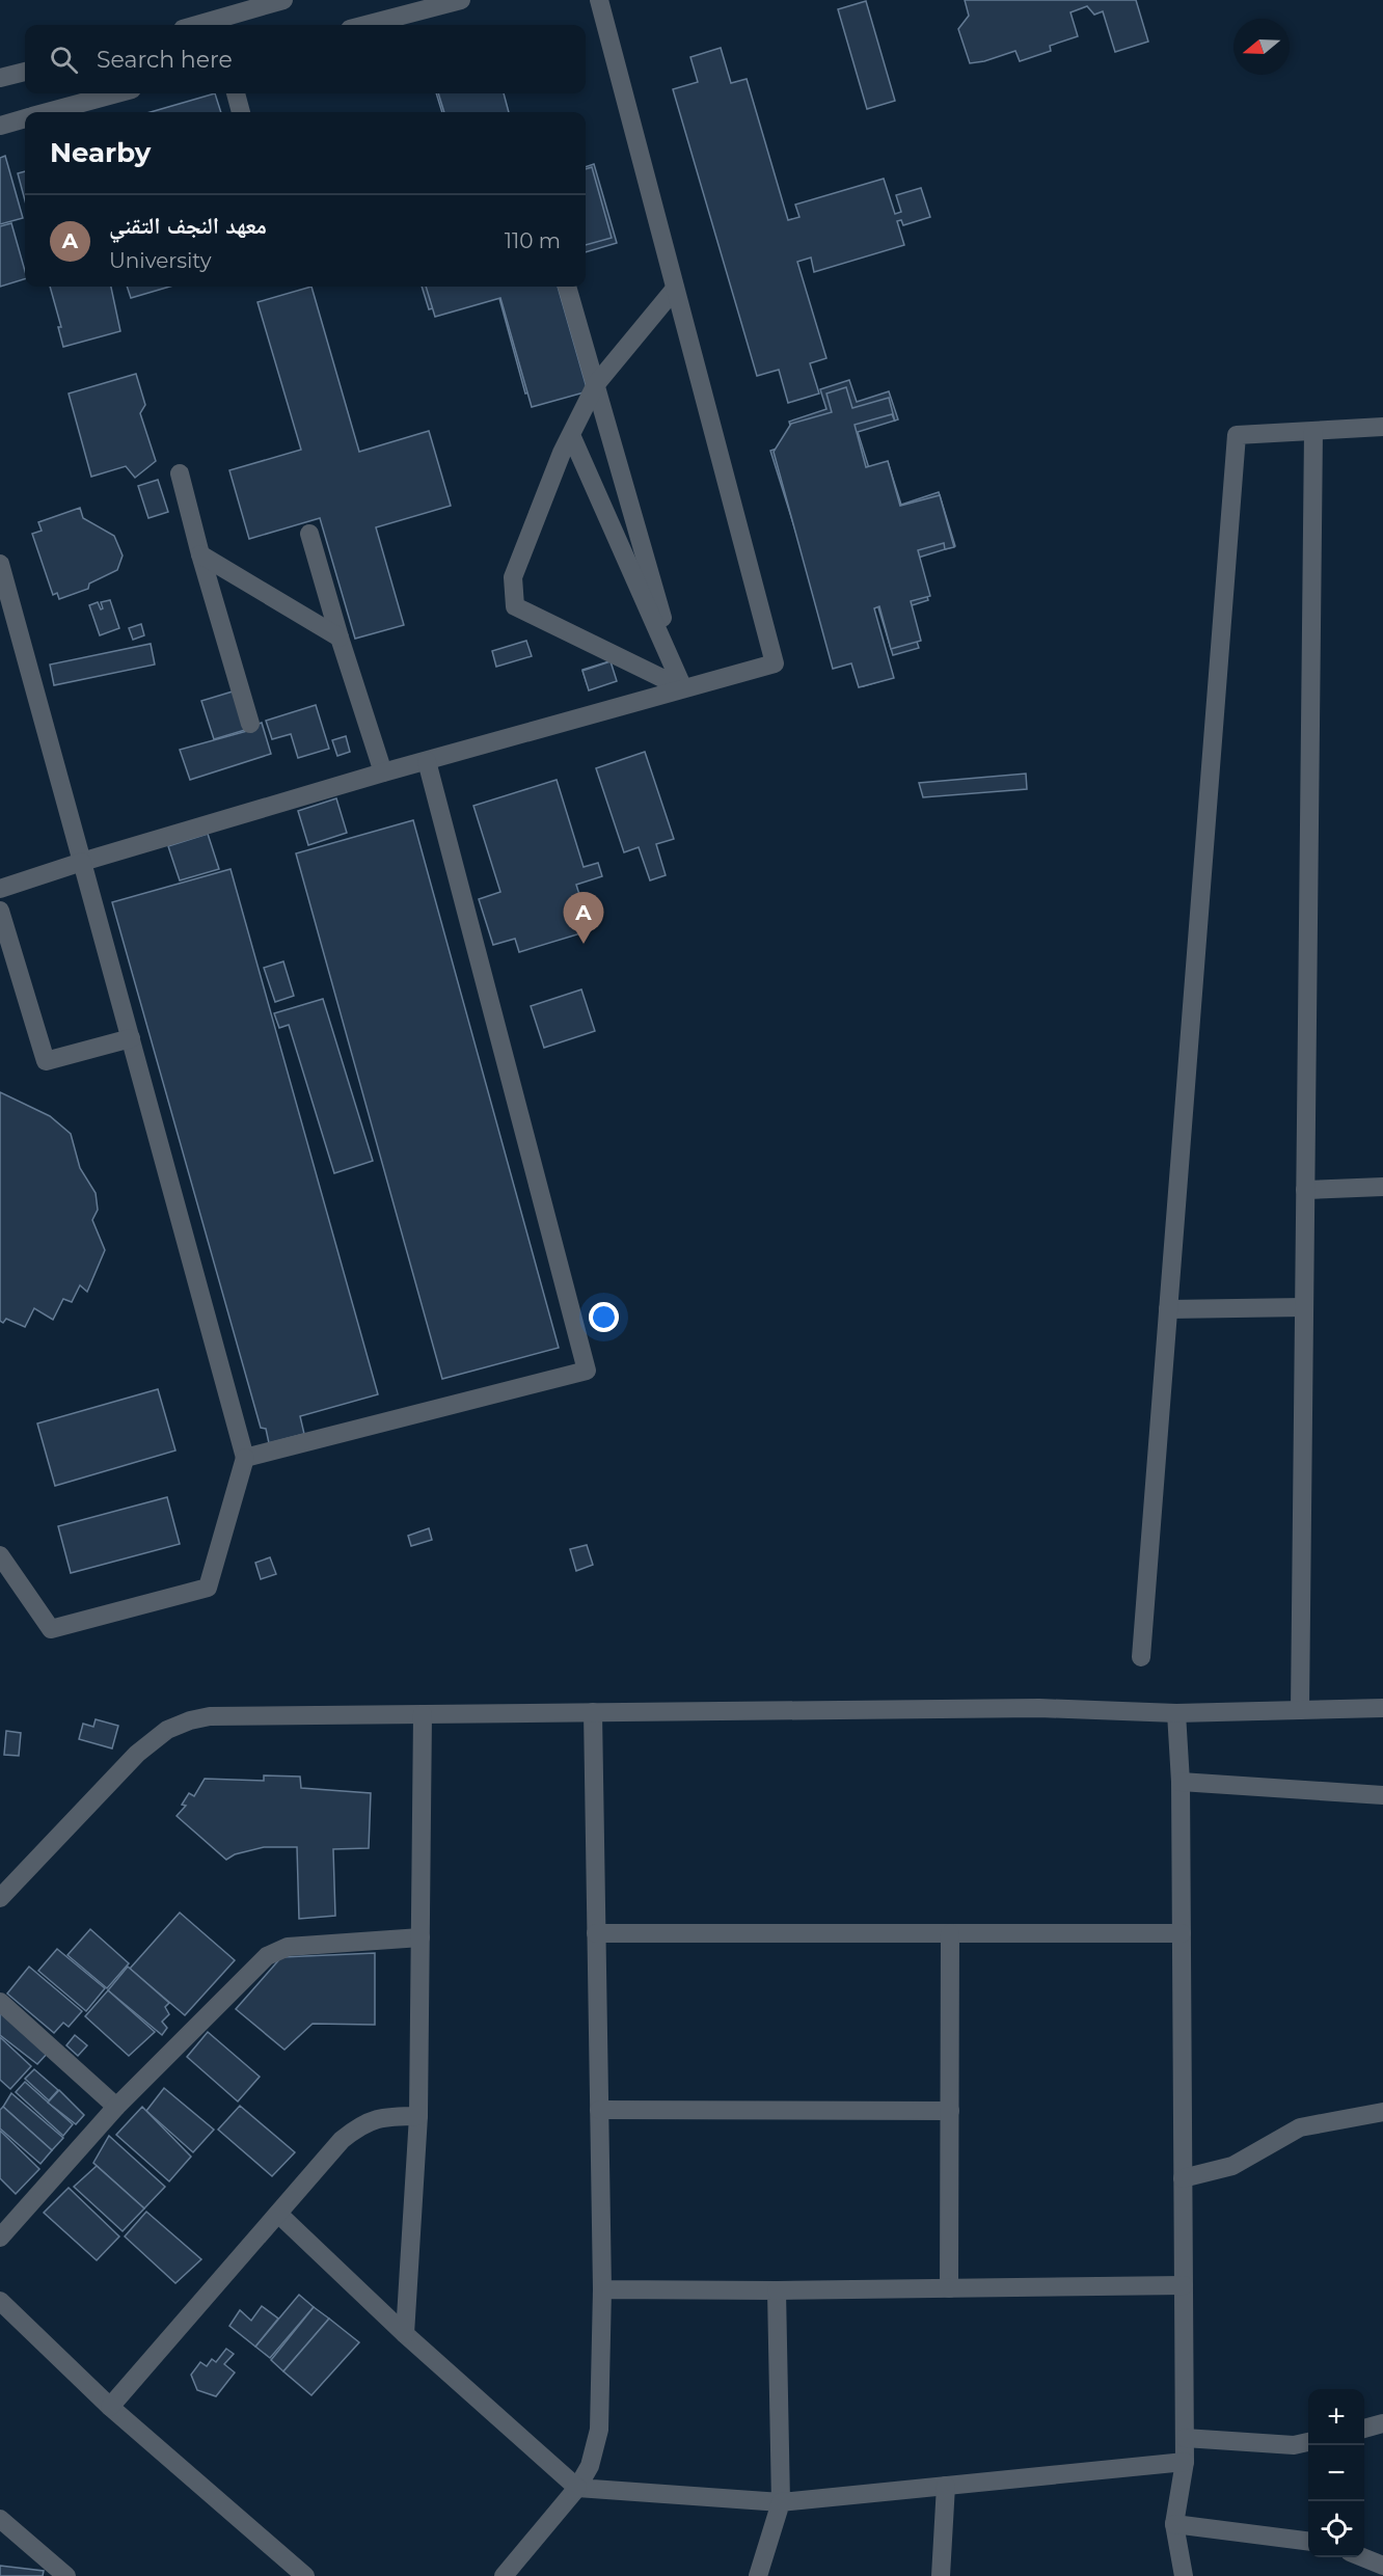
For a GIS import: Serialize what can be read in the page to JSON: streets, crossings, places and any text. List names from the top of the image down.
{
  "north": "left",
  "page": {
    "search": "Search here",
    "heading": "Nearby",
    "list": [
      {
        "mark": "A",
        "name": "معهد النجف التقني",
        "note": "University",
        "value": "110 m"
      }
    ],
    "pins": "A",
    "map_buttons": ["+", "−"]
  }
}
